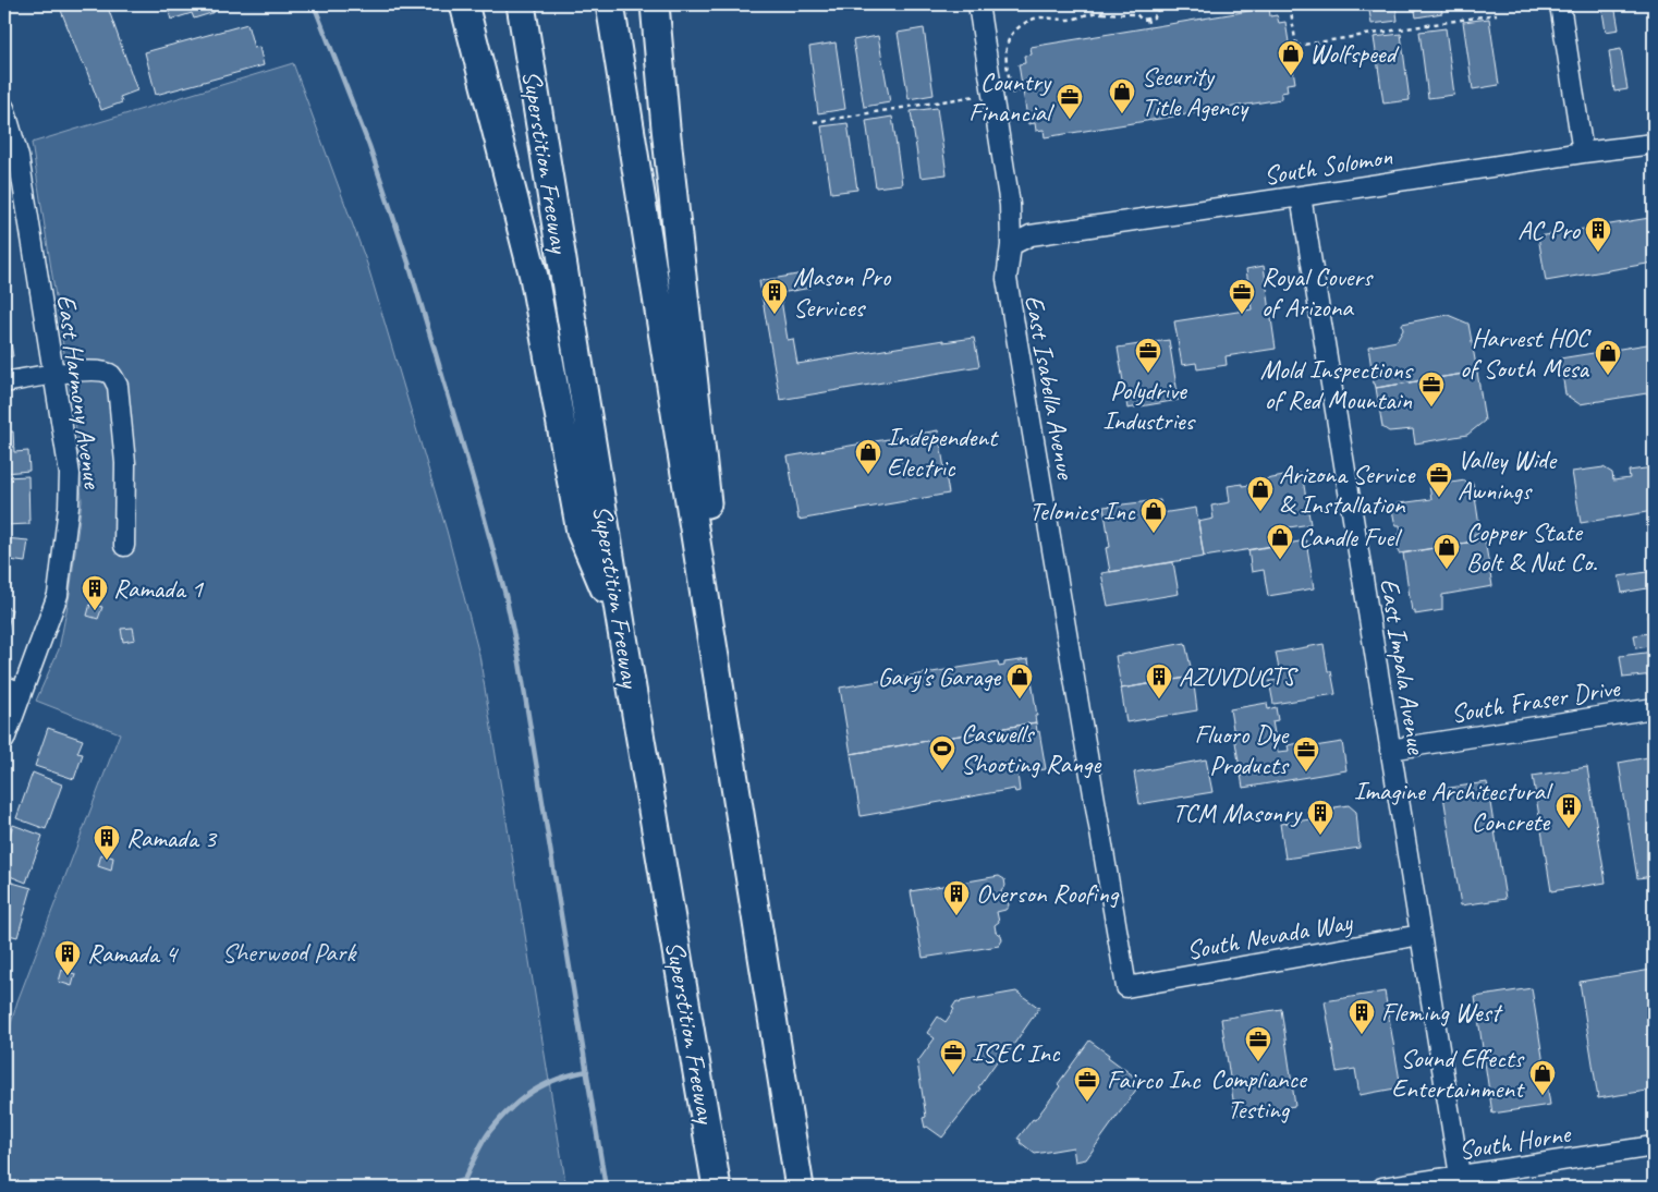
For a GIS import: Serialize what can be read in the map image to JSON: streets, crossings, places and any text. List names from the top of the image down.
{
  "streets": {
    "highway": ["Superstition Freeway"],
    "street": [
      "South Solomon",
      "East Isabella Avenue",
      "East Harmony Avenue",
      "East Impala Avenue",
      "South Fraser Drive",
      "South Nevada Way",
      "South Horne"
    ]
  },
  "crossings": [
    ["South Solomon", "East Isabella Avenue"],
    ["South Solomon", "East Impala Avenue"],
    ["East Isabella Avenue", "South Nevada Way"],
    ["East Impala Avenue", "South Fraser Drive"],
    ["East Impala Avenue", "South Nevada Way"],
    ["East Impala Avenue", "South Horne"]
  ],
  "parks": ["Sherwood Park"],
  "places": {
    "shop": [
      "Wolfspeed",
      "Security Title Agency",
      "Harvest HOC of South Mesa",
      "Independent Electric",
      "Arizona Service & Installation",
      "Telonics Inc",
      "Candle Fuel",
      "Copper State Bolt & Nut Co.",
      "Gary's Garage",
      "Sound Effects Entertainment"
    ],
    "office": [
      "Country Financial",
      "Royal Covers of Arizona",
      "Polydrive Industries",
      "Mold Inspections of Red Mountain",
      "Valley Wide Awnings",
      "Fluoro Dye Products",
      "Compliance Testing",
      "ISEC Inc",
      "Fairco Inc"
    ],
    "building": [
      "AC Pro",
      "Mason Pro Services",
      "Ramada 1",
      "AZUVDUCTS",
      "Imagine Architectural Concrete",
      "TCM Masonry",
      "Ramada 3",
      "Overson Roofing",
      "Ramada 4",
      "Fleming West"
    ],
    "sports": ["Caswells Shooting Range"]
  }
}
